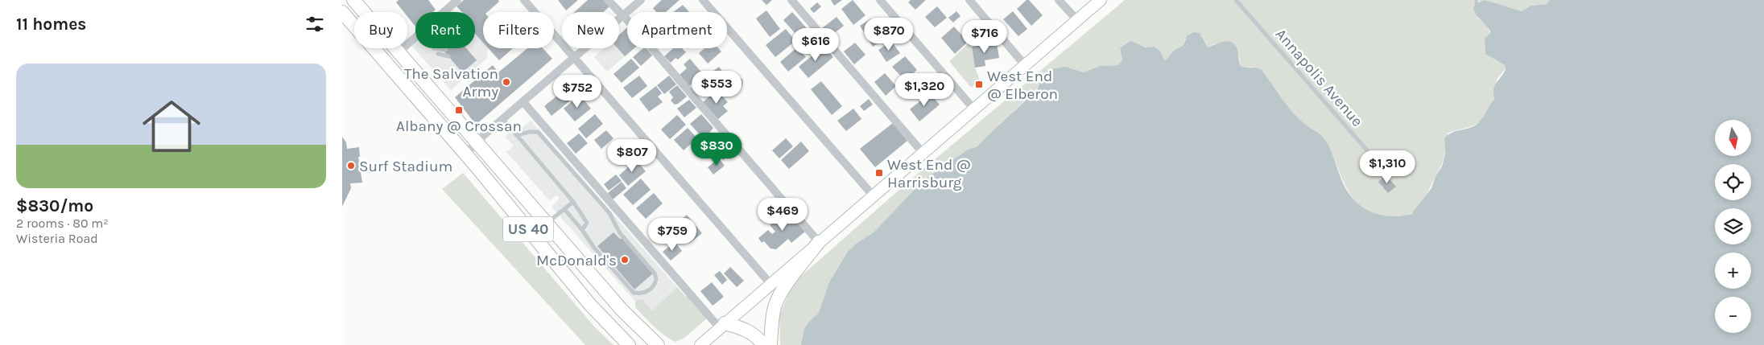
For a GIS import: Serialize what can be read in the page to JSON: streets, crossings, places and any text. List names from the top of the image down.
{
  "streets": {
    "highway": ["US 40"],
    "lane": ["Annapolis Avenue"]
  },
  "places": {
    "other": ["The Salvation Army", "Surf Stadium", "McDonald's"],
    "transit": ["West End @ Elberon", "Albany @ Crossan", "West End @ Harrisburg"]
  },
  "north": "bottom",
  "page": {
    "heading": "11 homes",
    "chip": [
      "Buy",
      "Rent",
      "Filters",
      "New",
      "Apartment"
    ],
    "price": [
      "$870",
      "$716",
      "$616",
      "$553",
      "$1,320",
      "$752",
      "$830",
      "$807",
      "$1,310",
      "$469",
      "$759"
    ],
    "list": [
      {
        "name": "$830/mo",
        "note": "2 rooms · 80 m² · Wisteria Road"
      }
    ],
    "map_buttons": ["+", "−"]
  }
}
